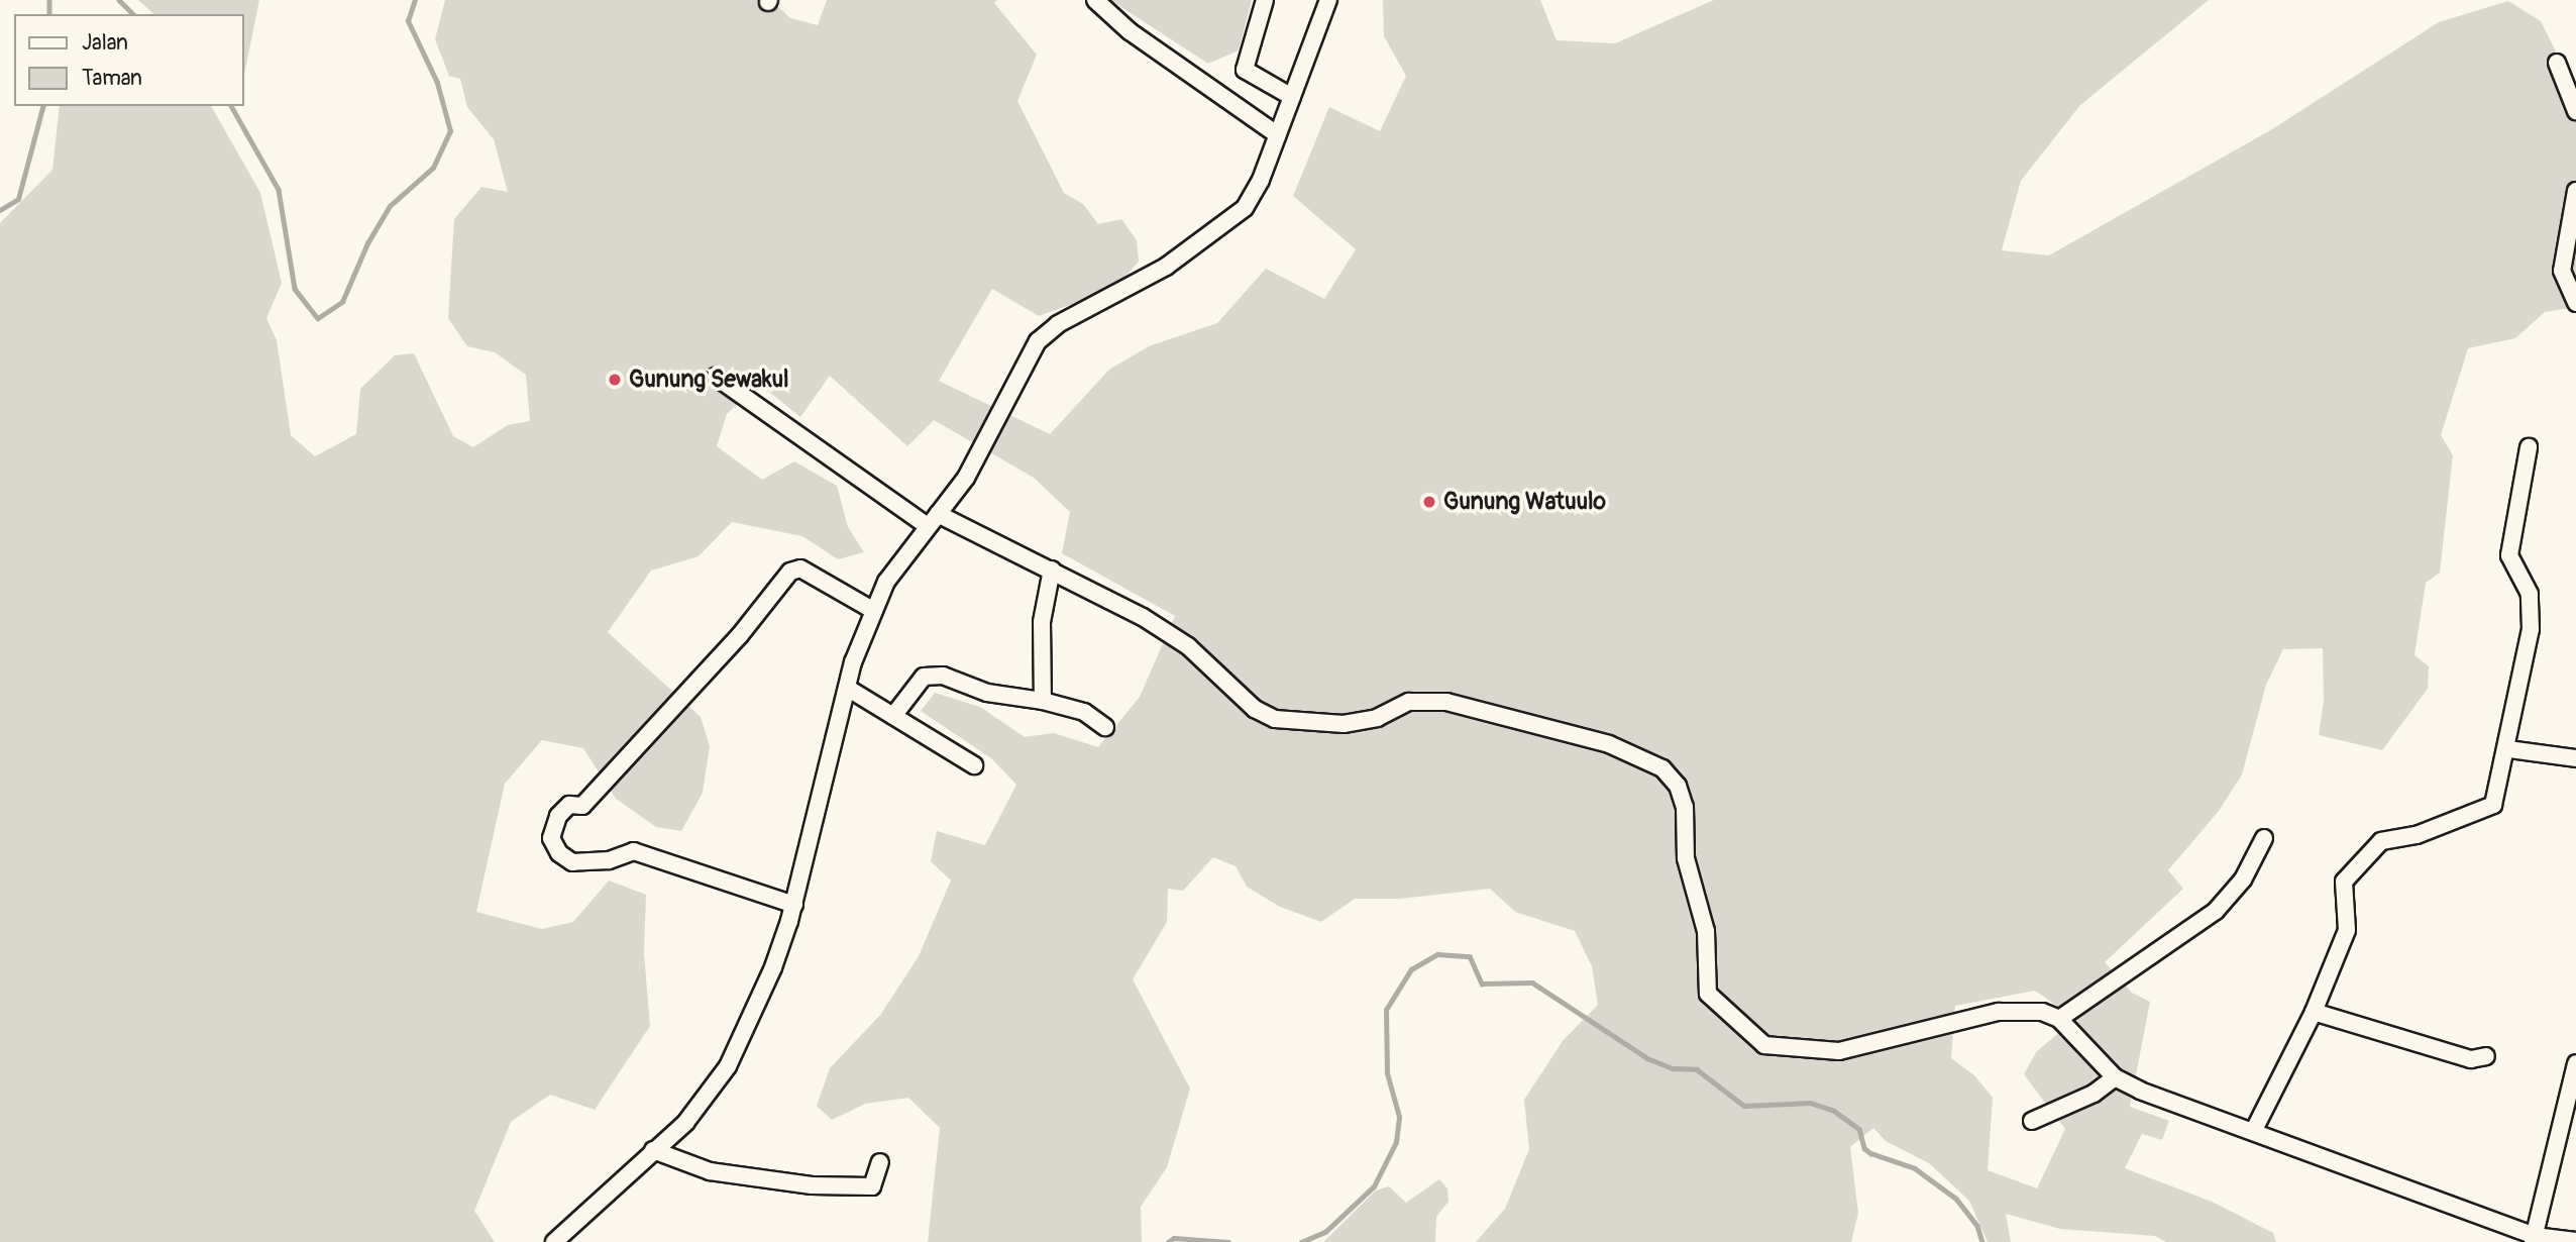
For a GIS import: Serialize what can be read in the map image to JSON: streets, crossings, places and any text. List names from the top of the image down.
{
  "places": ["Gunung Sewakul", "Gunung Watuulo"],
  "legend": ["Jalan", "Taman"]
}
